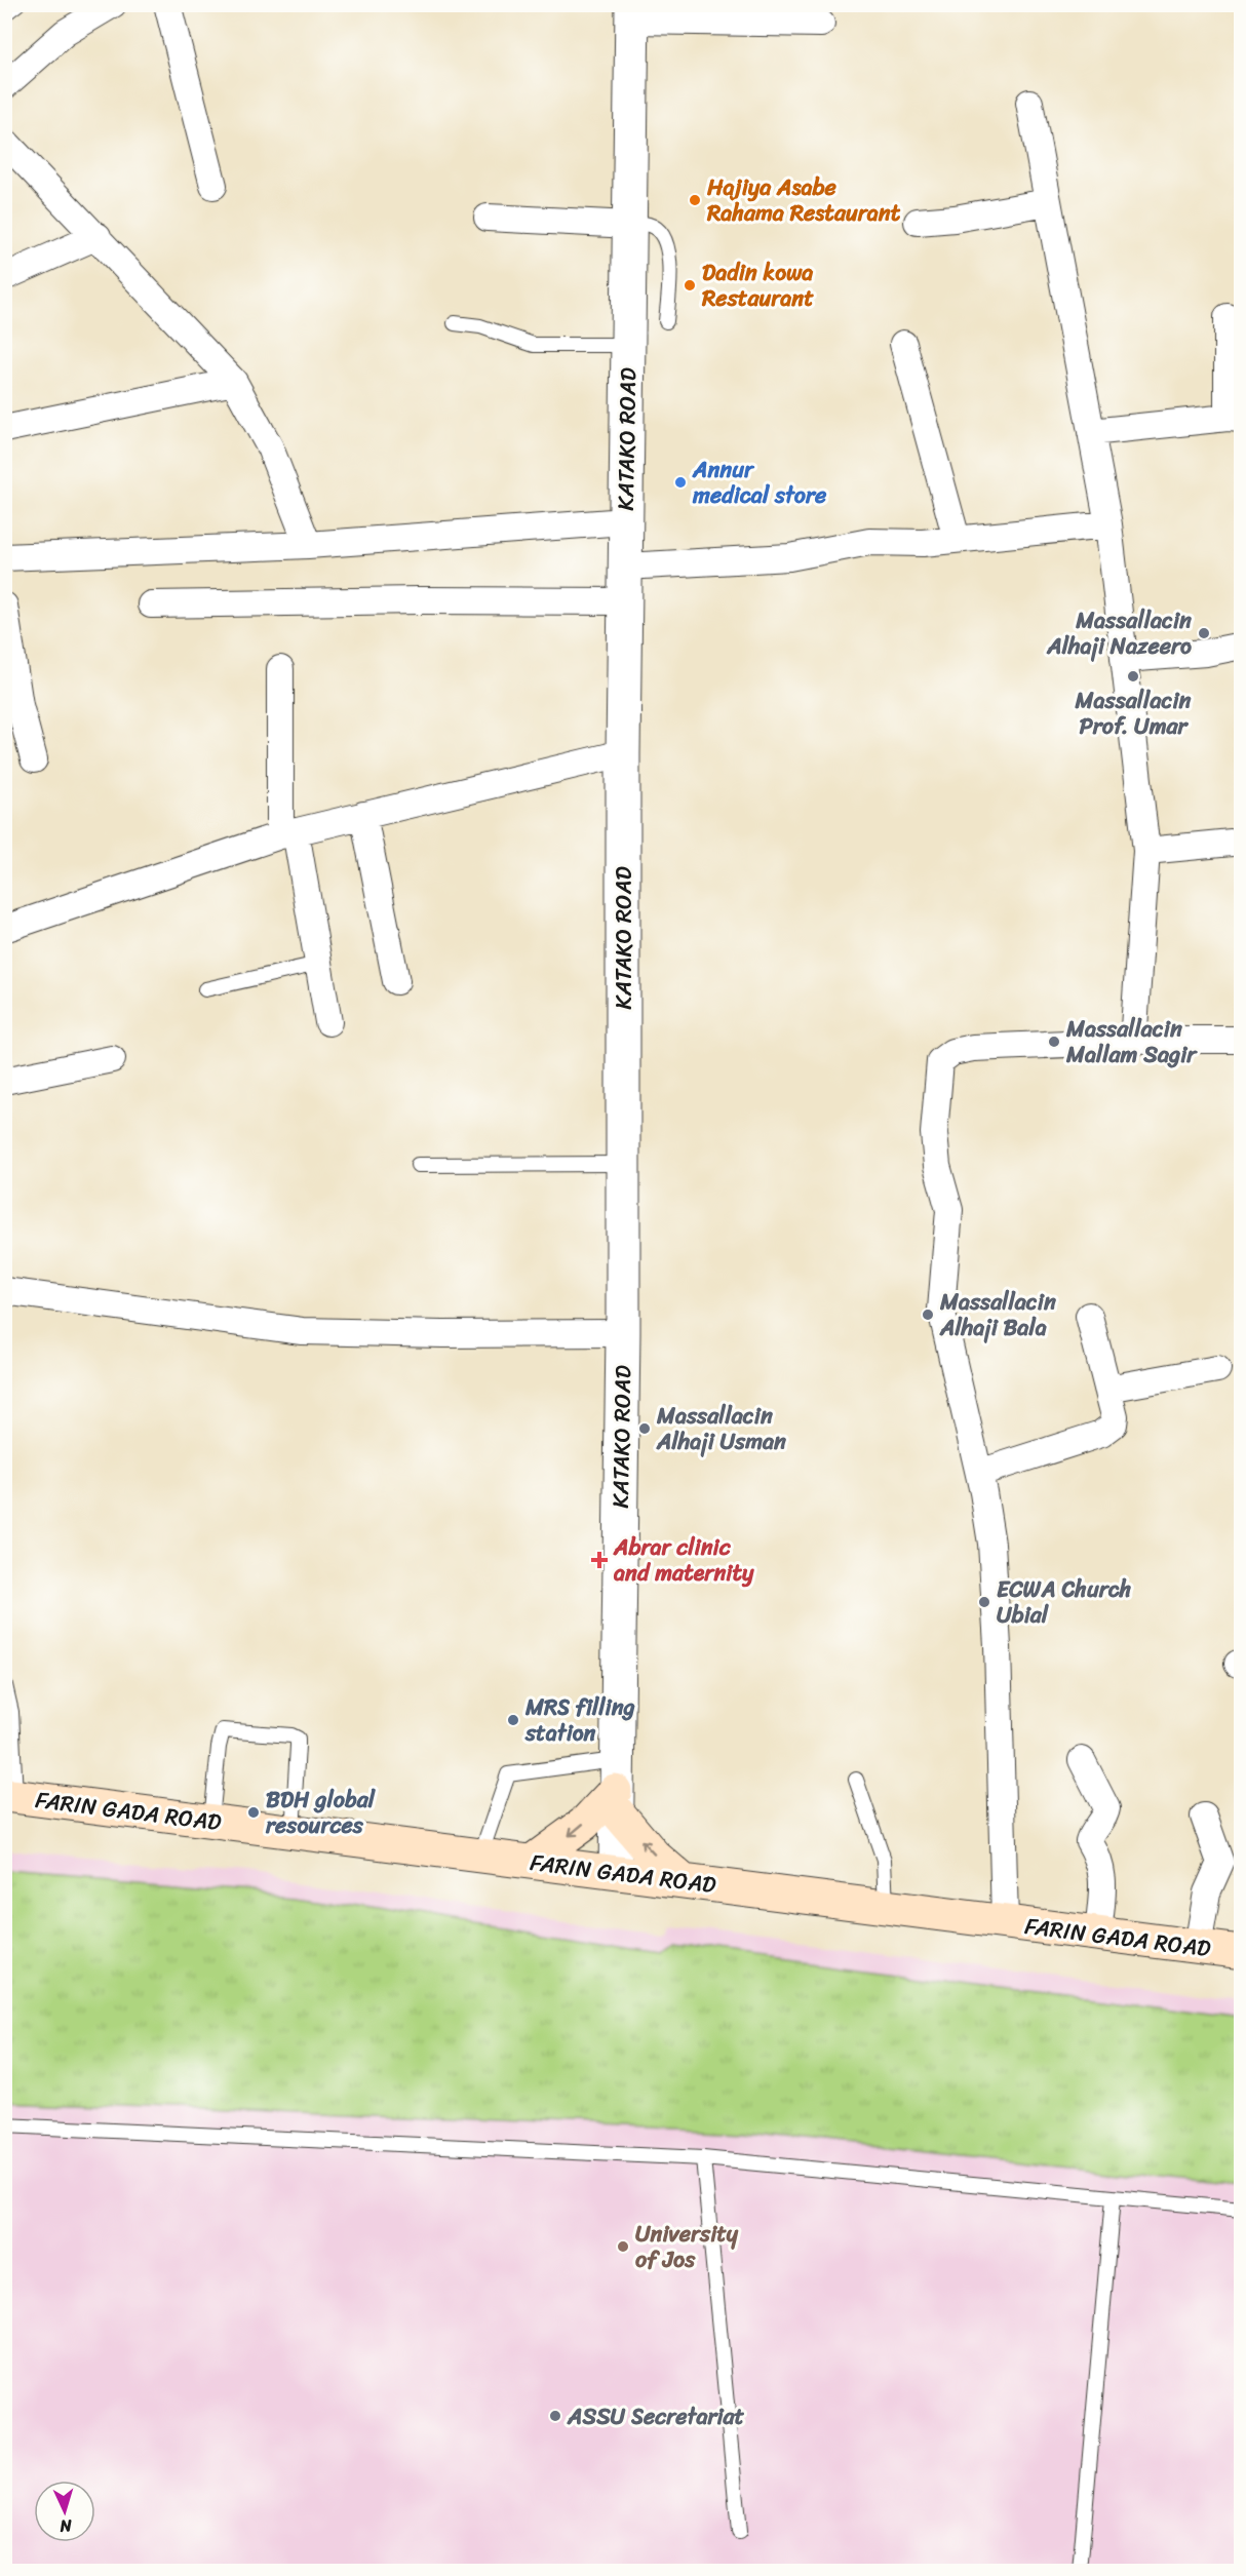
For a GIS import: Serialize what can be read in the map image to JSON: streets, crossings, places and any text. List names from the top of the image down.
{
  "streets": {
    "main road": ["FARIN GADA ROAD"],
    "street": ["KATAKO ROAD"]
  },
  "crossings": [
    ["KATAKO ROAD", "FARIN GADA ROAD"]
  ],
  "places": {
    "other": [
      "Hajiya Asabe Rahama Restaurant",
      "Dadin kowa Restaurant",
      "Annur medical store",
      "Massallacin Alhaji Nazeero",
      "Massallacin Prof. Umar",
      "Massallacin Mallam Sagir",
      "Massallacin Alhaji Bala",
      "Massallacin Alhaji Usman",
      "ECWA Church Ubial",
      "MRS filling station",
      "BDH global resources",
      "University of Jos",
      "ASSU Secretariat"
    ],
    "health": ["Abrar clinic and maternity"]
  },
  "north": "bottom"
}
